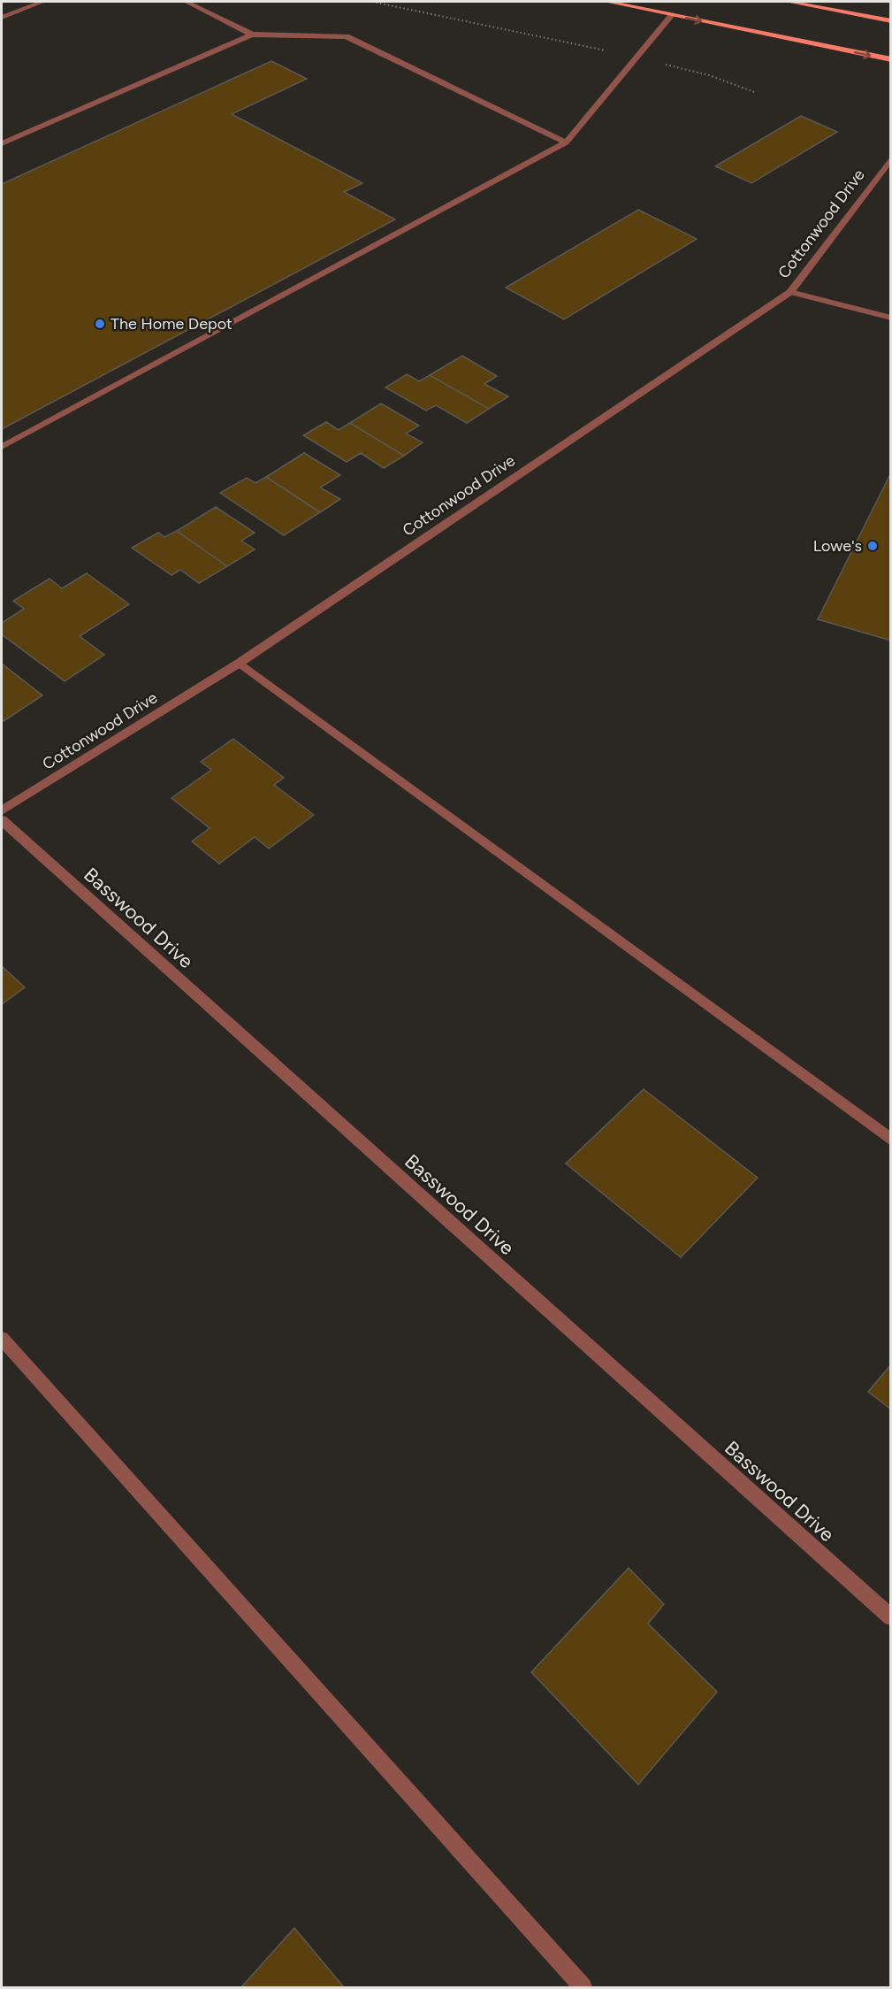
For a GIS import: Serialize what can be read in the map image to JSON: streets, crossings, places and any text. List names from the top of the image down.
{
  "streets": {
    "street": ["Cottonwood Drive", "Basswood Drive"]
  },
  "places": ["The Home Depot", "Lowe's"]
}
